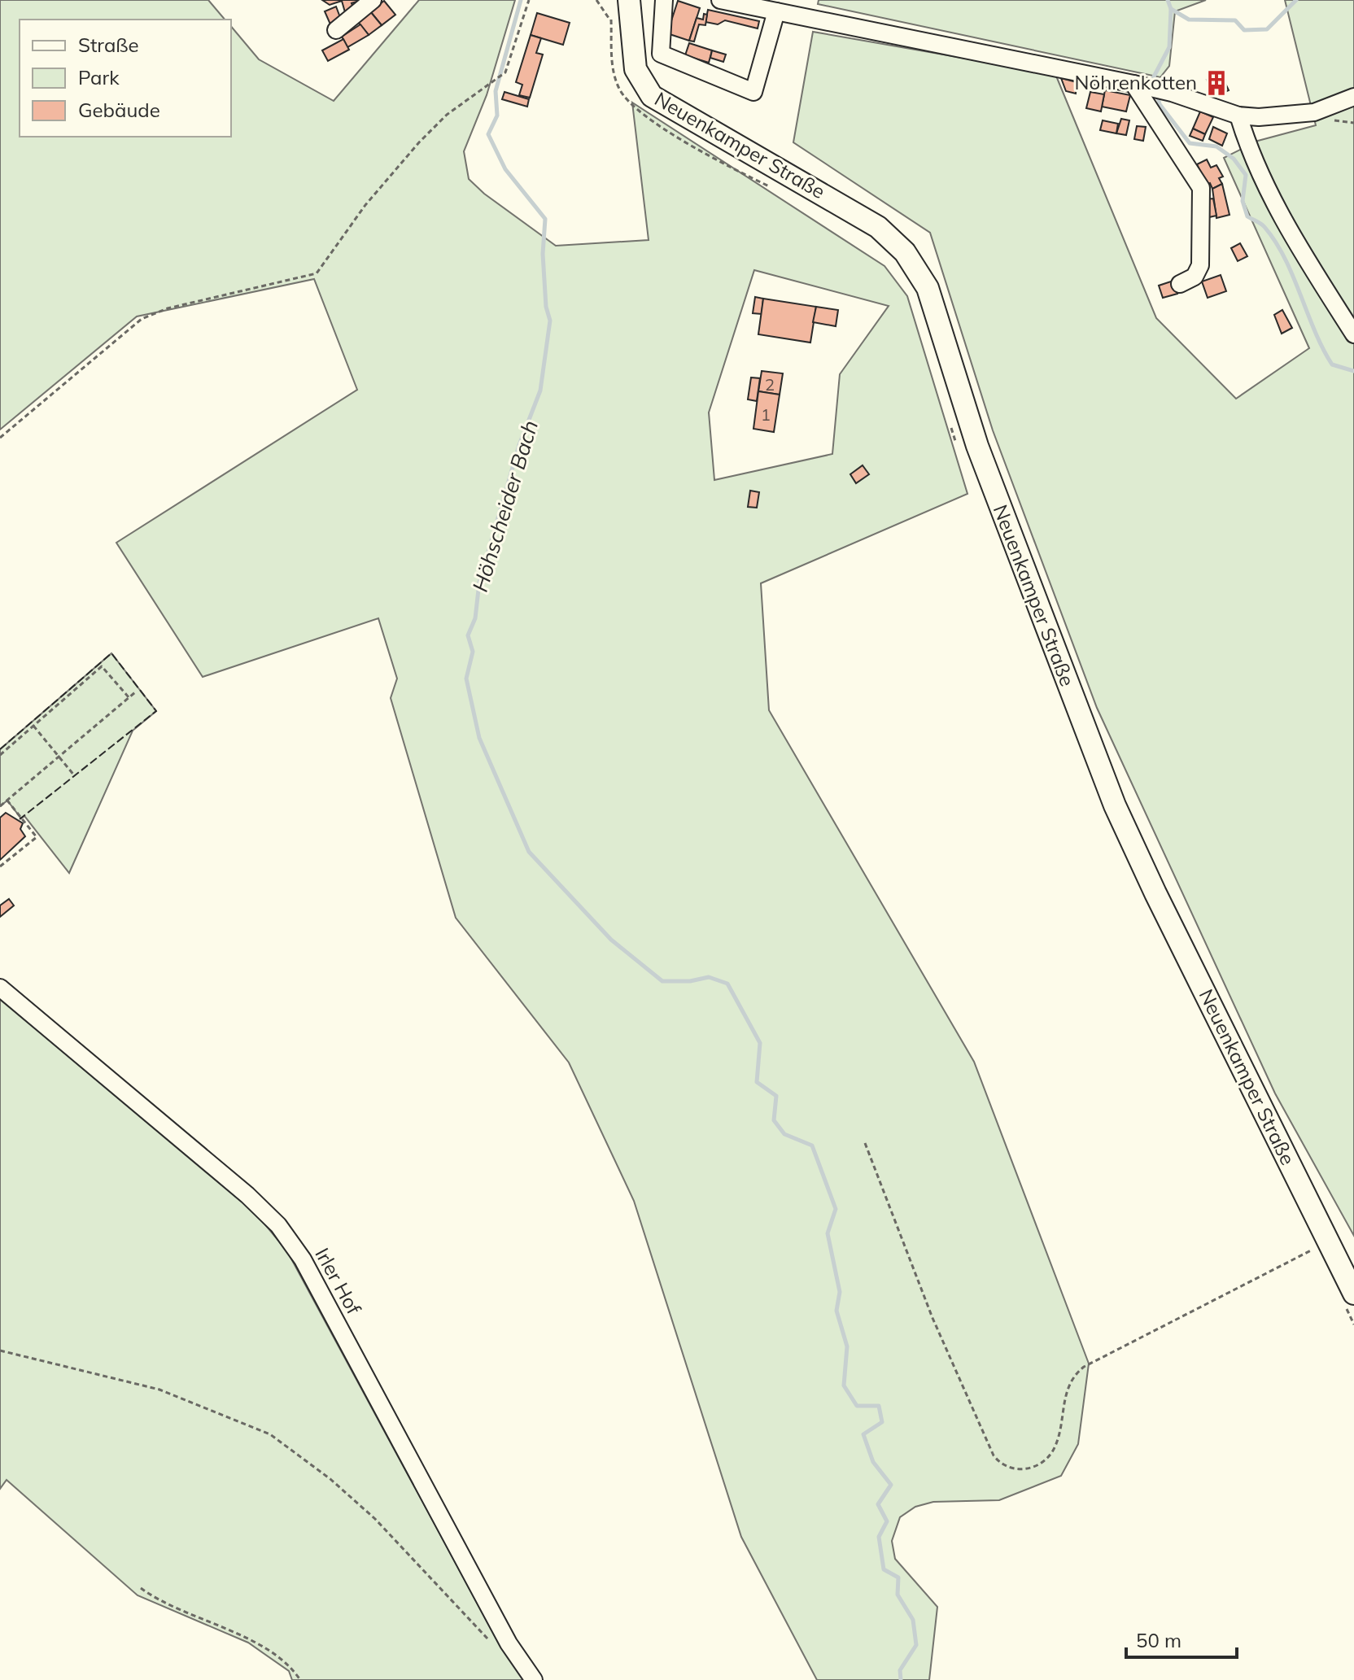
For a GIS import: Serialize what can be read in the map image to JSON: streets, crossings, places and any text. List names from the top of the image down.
{
  "streets": {
    "main road": ["Neuenkamper Straße"],
    "street": ["Irler Hof"]
  },
  "water": ["Höhscheider Bach"],
  "places": {
    "building": ["Nöhrenkotten"]
  },
  "house_numbers": ["2", "1"],
  "legend": ["Straße", "Park", "Gebäude"],
  "scale_bar": "50 m"
}
